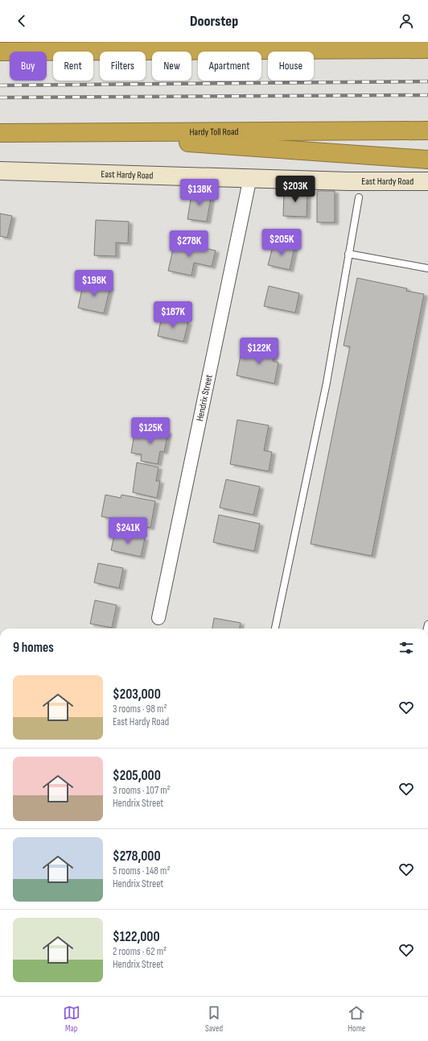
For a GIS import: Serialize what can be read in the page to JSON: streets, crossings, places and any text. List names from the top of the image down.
{
  "streets": {
    "highway": ["Hardy Toll Road"],
    "main road": ["East Hardy Road"],
    "street": ["Hendrix Street"]
  },
  "crossings": [
    ["East Hardy Road", "Hendrix Street"]
  ],
  "page": {
    "header": "Doorstep",
    "chip": [
      "Buy",
      "Rent",
      "Filters",
      "New",
      "Apartment",
      "House"
    ],
    "price": [
      "$203K",
      "$138K",
      "$205K",
      "$278K",
      "$198K",
      "$187K",
      "$122K",
      "$125K",
      "$241K"
    ],
    "heading": "9 homes",
    "list": [
      {
        "name": "$203,000",
        "note": "3 rooms · 98 m² · East Hardy Road"
      },
      {
        "name": "$205,000",
        "note": "3 rooms · 107 m² · Hendrix Street"
      },
      {
        "name": "$278,000",
        "note": "5 rooms · 148 m² · Hendrix Street"
      },
      {
        "name": "$122,000",
        "note": "2 rooms · 62 m² · Hendrix Street"
      }
    ],
    "tabs": ["Map", "Saved", "Home"]
  }
}
